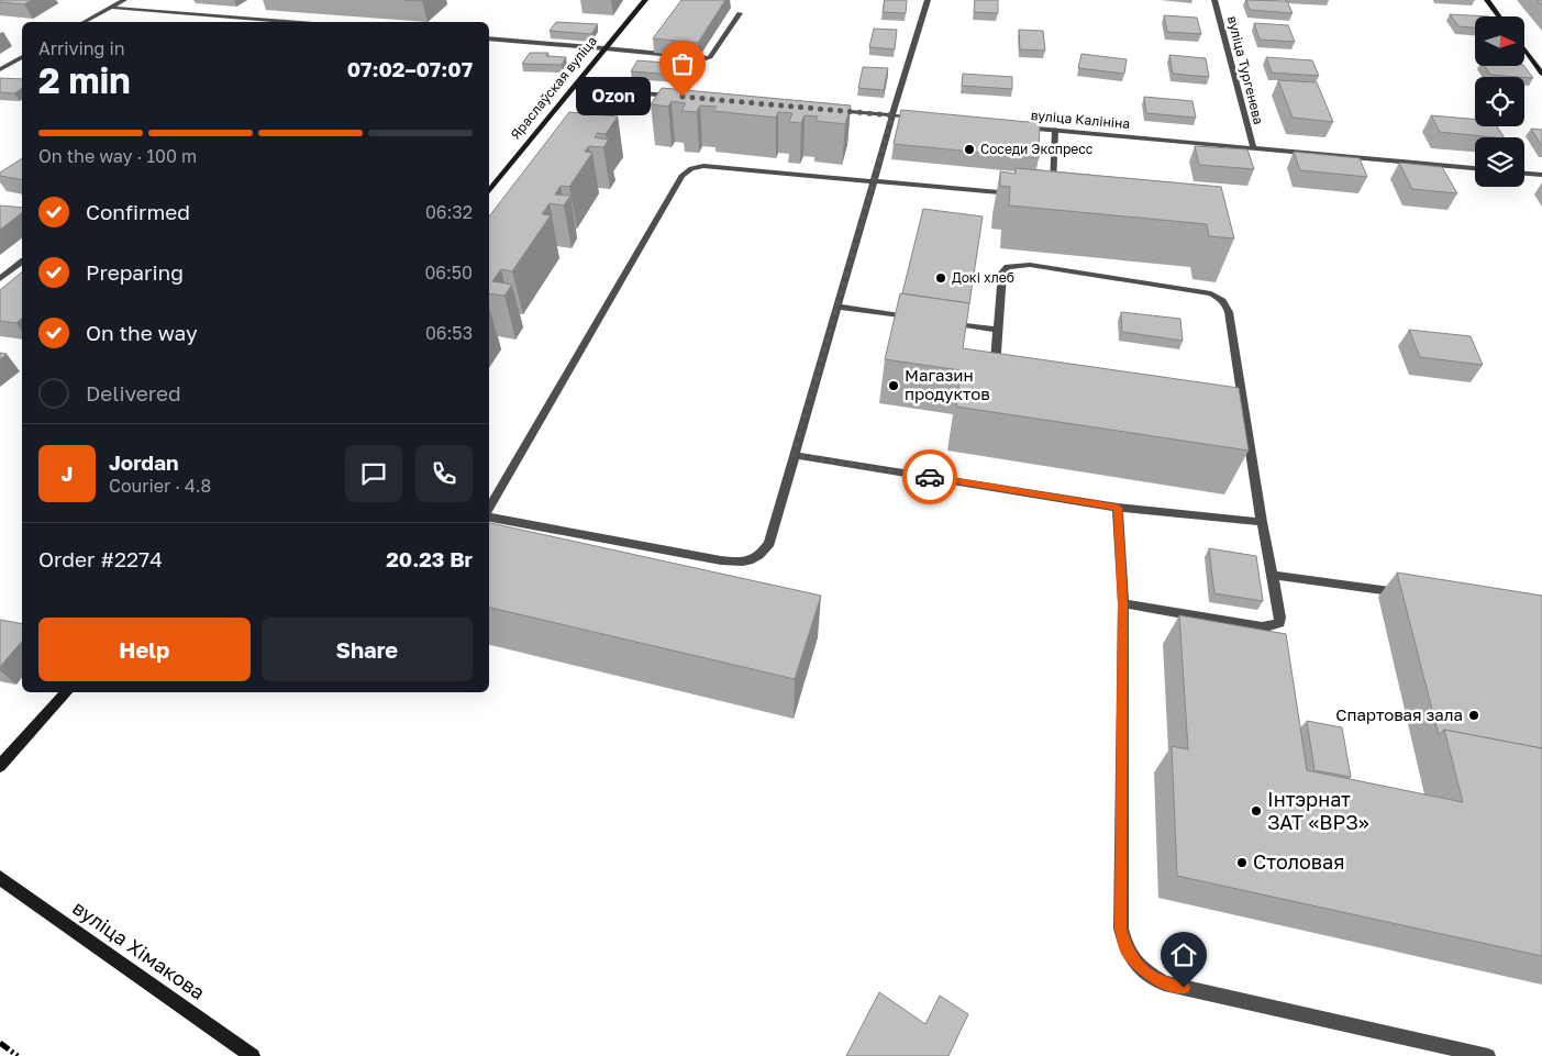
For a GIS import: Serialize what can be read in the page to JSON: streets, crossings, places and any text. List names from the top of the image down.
{
  "streets": {
    "street": [
      "вуліца Тургенева",
      "Яраслаўская вуліца",
      "вуліца Калініна",
      "вуліца Хімакова"
    ]
  },
  "crossings": [
    ["вуліца Тургенева", "вуліца Калініна"]
  ],
  "places": [
    "Ozon",
    "Соседи Экспресс",
    "Докі хлеб",
    "Магазин продуктов",
    "Спартовая зала",
    "Інтэрнат ЗАТ «ВРЗ»",
    "Столовая"
  ],
  "north": "right",
  "page": {
    "heading": ["2 min", "Arriving in", "07:02–07:07"],
    "panel": [
      "Jordan",
      "Courier · 4.8",
      "Order #2274",
      "20.23 Br"
    ],
    "bubble": "Ozon",
    "bar": "On the way · 100 m",
    "list": [
      ["Confirmed", "06:32"],
      ["Preparing", "06:50"],
      ["On the way", "06:53"],
      "Delivered"
    ],
    "round": "J",
    "buttons": ["Help", "Share"]
  }
}
